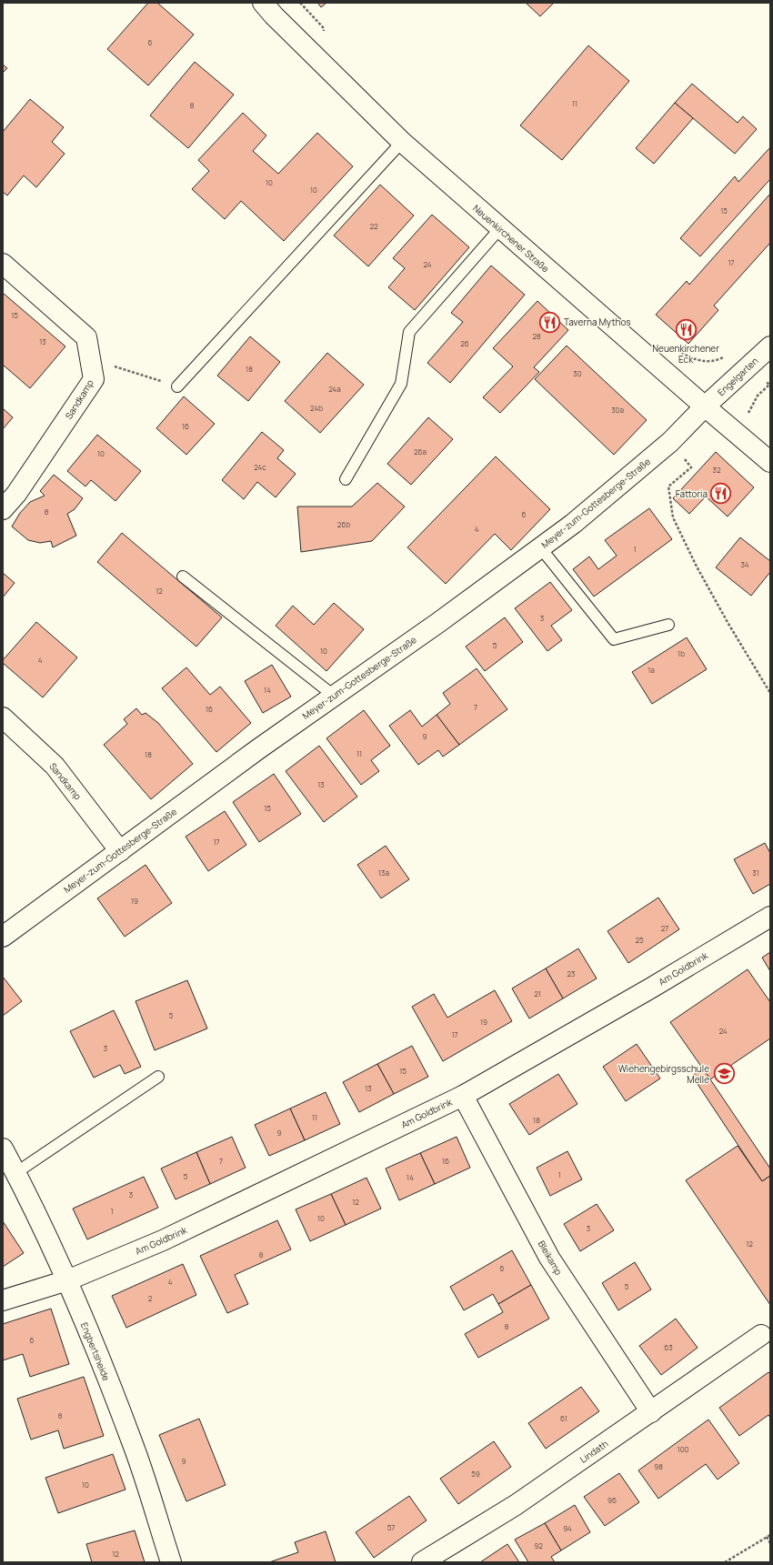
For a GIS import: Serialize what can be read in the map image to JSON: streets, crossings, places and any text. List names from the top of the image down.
{
  "streets": {
    "street": [
      "Neuenkirchener Straße",
      "Engelgarten",
      "Sandkamp",
      "Meyer-zum-Gottesberge-Straße",
      "Am Goldbrink",
      "Bleikamp",
      "Engbertsheide",
      "Lindath"
    ]
  },
  "crossings": [
    ["Neuenkirchener Straße", "Engelgarten"],
    ["Neuenkirchener Straße", "Meyer-zum-Gottesberge-Straße"],
    ["Engelgarten", "Meyer-zum-Gottesberge-Straße"],
    ["Sandkamp", "Meyer-zum-Gottesberge-Straße"],
    ["Am Goldbrink", "Bleikamp"],
    ["Am Goldbrink", "Engbertsheide"],
    ["Bleikamp", "Lindath"]
  ],
  "places": {
    "restaurant": ["Taverna Mythos", "Neuenkirchener Eck", "Fattoria"],
    "school or university": ["Wiehengebirgsschule Melle"]
  },
  "house_numbers": [
    "6",
    "11",
    "8",
    "10",
    "10",
    "15",
    "22",
    "17",
    "24",
    "15",
    "28",
    "13",
    "26",
    "18",
    "30",
    "24a",
    "24b",
    "30a",
    "16",
    "26a",
    "10",
    "24c",
    "32",
    "8",
    "6",
    "26b",
    "4",
    "1",
    "34",
    "12",
    "3",
    "5",
    "10",
    "1b",
    "4",
    "1a",
    "14",
    "7",
    "16",
    "9",
    "11",
    "18",
    "13",
    "15",
    "17",
    "13a",
    "31",
    "19",
    "27",
    "25",
    "23",
    "21",
    "5",
    "19",
    "24",
    "17",
    "3",
    "15",
    "13",
    "11",
    "18",
    "9",
    "7",
    "16",
    "1",
    "5",
    "14",
    "3",
    "12",
    "1",
    "10",
    "3",
    "12",
    "8",
    "6",
    "4",
    "5",
    "2",
    "8",
    "6",
    "63",
    "8",
    "61",
    "100",
    "9",
    "98",
    "59",
    "10",
    "96",
    "57",
    "94",
    "92",
    "12"
  ]
}
